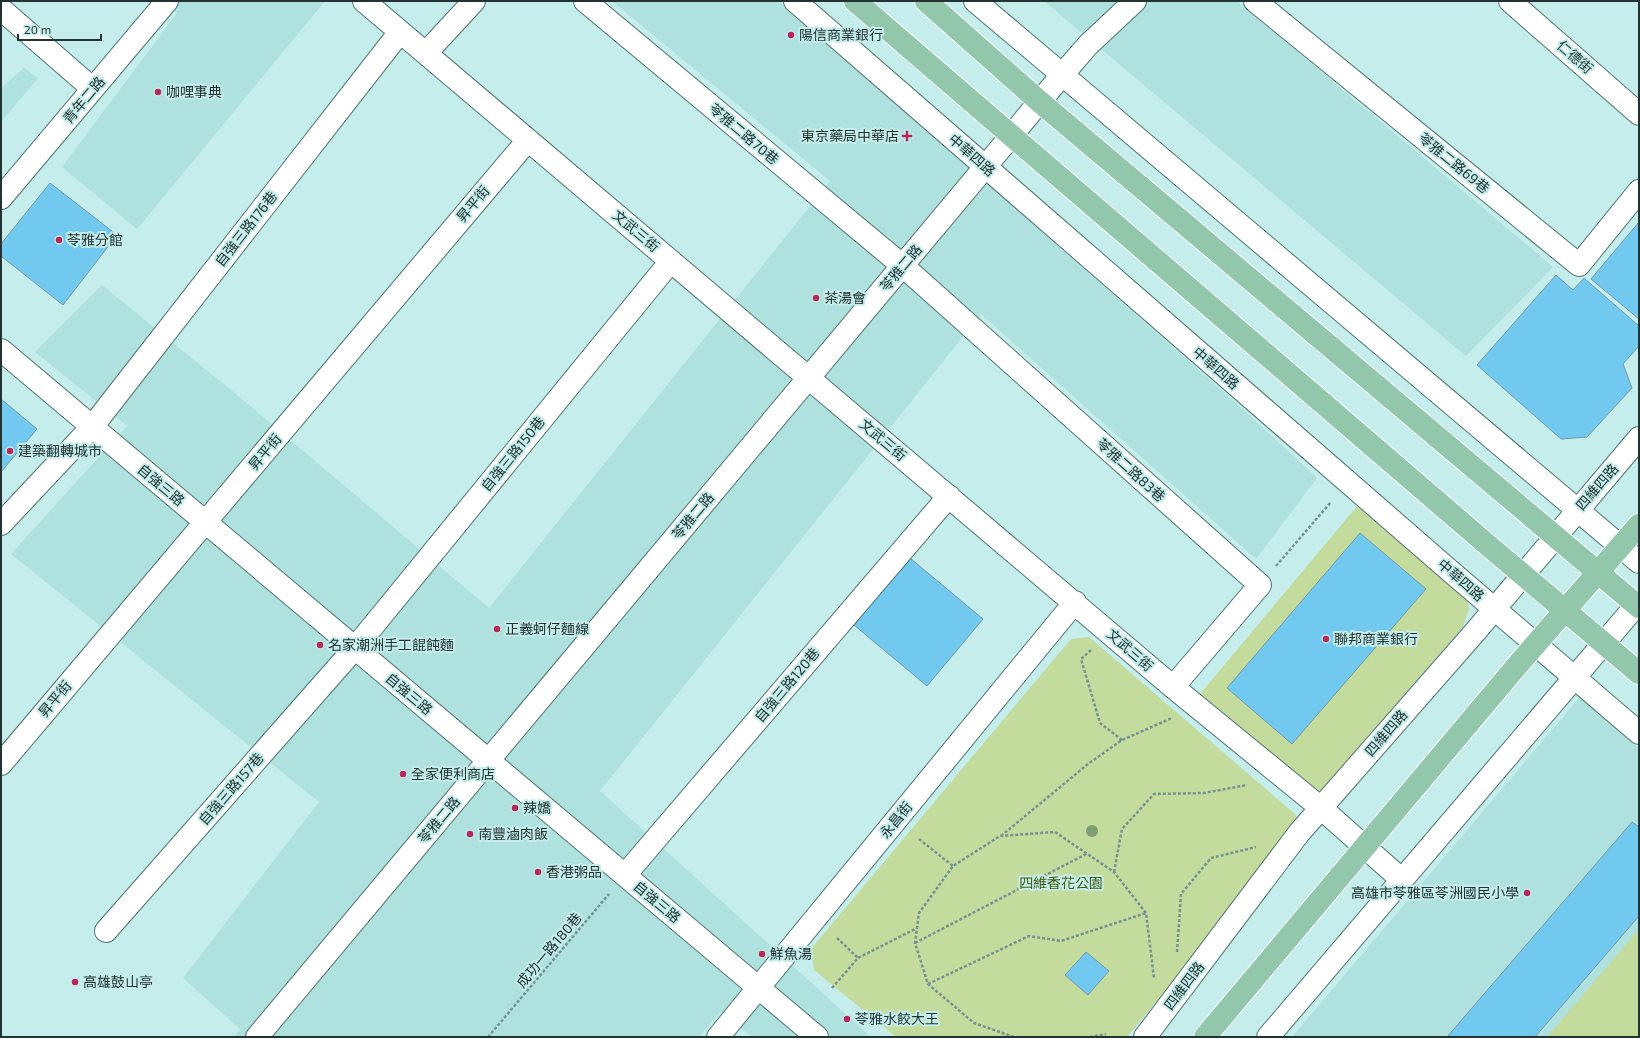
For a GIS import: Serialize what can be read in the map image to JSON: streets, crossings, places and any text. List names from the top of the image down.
{
  "streets": {
    "street": [
      "仁德街",
      "青年二路",
      "苓雅二路70巷",
      "中華四路",
      "苓雅二路69巷",
      "昇平街",
      "自強三路176巷",
      "文武三街",
      "苓雅二路",
      "自強三路150巷",
      "苓雅二路83巷",
      "自強三路",
      "四維四路",
      "自強三路120巷",
      "自強三路157巷",
      "永昌街"
    ],
    "path": ["成功一路180巷"]
  },
  "crossings": [
    ["苓雅二路70巷", "苓雅二路"],
    ["苓雅二路70巷", "苓雅二路83巷"],
    ["中華四路", "苓雅二路"],
    ["中華四路", "四維四路"],
    ["昇平街", "文武三街"],
    ["昇平街", "自強三路"],
    ["自強三路176巷", "文武三街"],
    ["自強三路176巷", "自強三路"],
    ["文武三街", "苓雅二路"],
    ["文武三街", "自強三路150巷"],
    ["文武三街", "四維四路"],
    ["文武三街", "自強三路120巷"],
    ["文武三街", "永昌街"],
    ["苓雅二路", "苓雅二路83巷"],
    ["苓雅二路", "自強三路"],
    ["自強三路150巷", "自強三路"],
    ["自強三路150巷", "自強三路157巷"],
    ["自強三路", "自強三路120巷"],
    ["自強三路", "自強三路157巷"],
    ["自強三路", "永昌街"],
    ["自強三路", "成功一路180巷"],
    ["自強三路120巷", "成功一路180巷"]
  ],
  "parks": ["四維香花公園"],
  "places": {
    "other": [
      "陽信商業銀行",
      "咖哩事典",
      "苓雅分館",
      "茶湯會",
      "建築翻轉城市",
      "正義蚵仔麵線",
      "聯邦商業銀行",
      "名家潮洲手工餛飩麵",
      "全家便利商店",
      "辣嬌",
      "南豐滷肉飯",
      "香港粥品",
      "高雄市苓雅區苓洲國民小學",
      "鮮魚湯",
      "高雄鼓山亭",
      "苓雅水餃大王"
    ],
    "health": ["東京藥局中華店"]
  },
  "scale_bar": "20 m"
}
